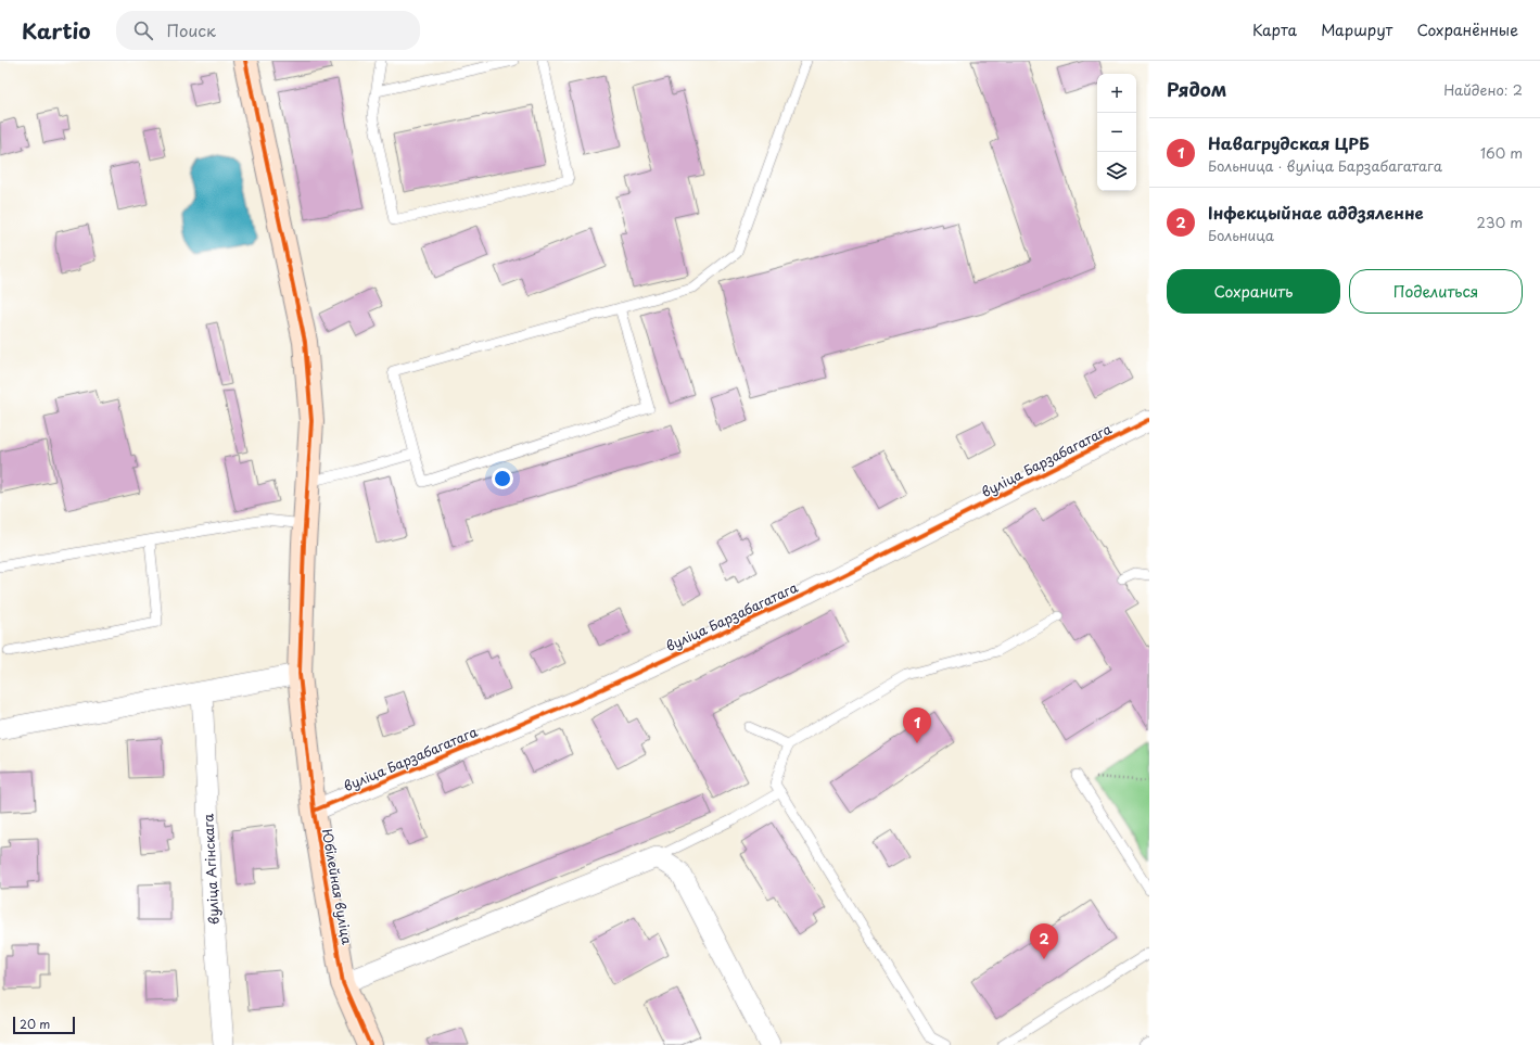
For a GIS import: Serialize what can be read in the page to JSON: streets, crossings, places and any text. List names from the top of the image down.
{
  "streets": {
    "street": ["вуліца Барзабагатага", "вуліца Агінскага", "Юбілейная вуліца"]
  },
  "crossings": [
    ["вуліца Барзабагатага", "Юбілейная вуліца"]
  ],
  "scale_bar": "20 m",
  "page": {
    "header": "Kartio",
    "search": "Поиск",
    "nav": ["Карта", "Маршрут", "Сохранённые"],
    "heading": ["Рядом", "Найдено: 2"],
    "map_buttons": ["+", "−"],
    "list": [
      {
        "mark": "1",
        "name": "Навагрудская ЦРБ",
        "note": "Больница · вуліца Барзабагатага",
        "value": "160 m"
      },
      {
        "mark": "2",
        "name": "Інфекцыйнае аддзяленне",
        "note": "Больница",
        "value": "230 m"
      }
    ],
    "buttons": ["Сохранить", "Поделиться"],
    "pins": ["1", "2"],
    "scale": "20 m"
  }
}
